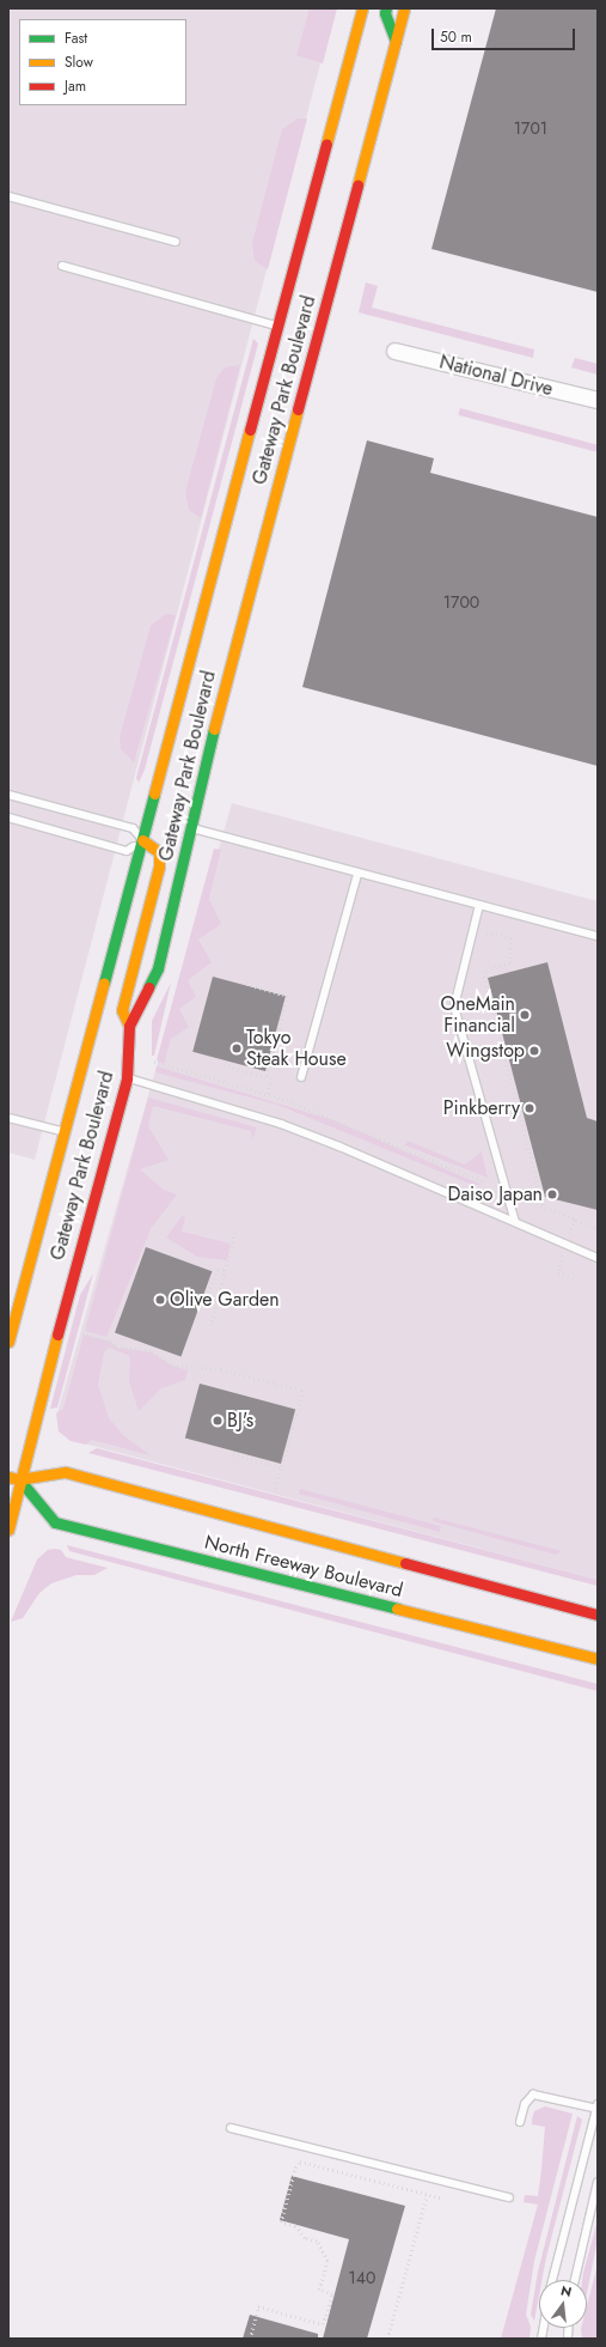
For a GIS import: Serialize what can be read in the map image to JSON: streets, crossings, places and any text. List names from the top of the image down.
{
  "streets": {
    "street": ["National Drive", "Gateway Park Boulevard", "North Freeway Boulevard"]
  },
  "crossings": [
    ["Gateway Park Boulevard", "North Freeway Boulevard"]
  ],
  "places": [
    "OneMain Financial",
    "Tokyo Steak House",
    "Wingstop",
    "Pinkberry",
    "Daiso Japan",
    "Olive Garden",
    "BJ's"
  ],
  "house_numbers": ["1701", "1700", "140"],
  "legend": ["Fast", "Slow", "Jam"],
  "scale_bar": "50 m",
  "north": "top"
}
